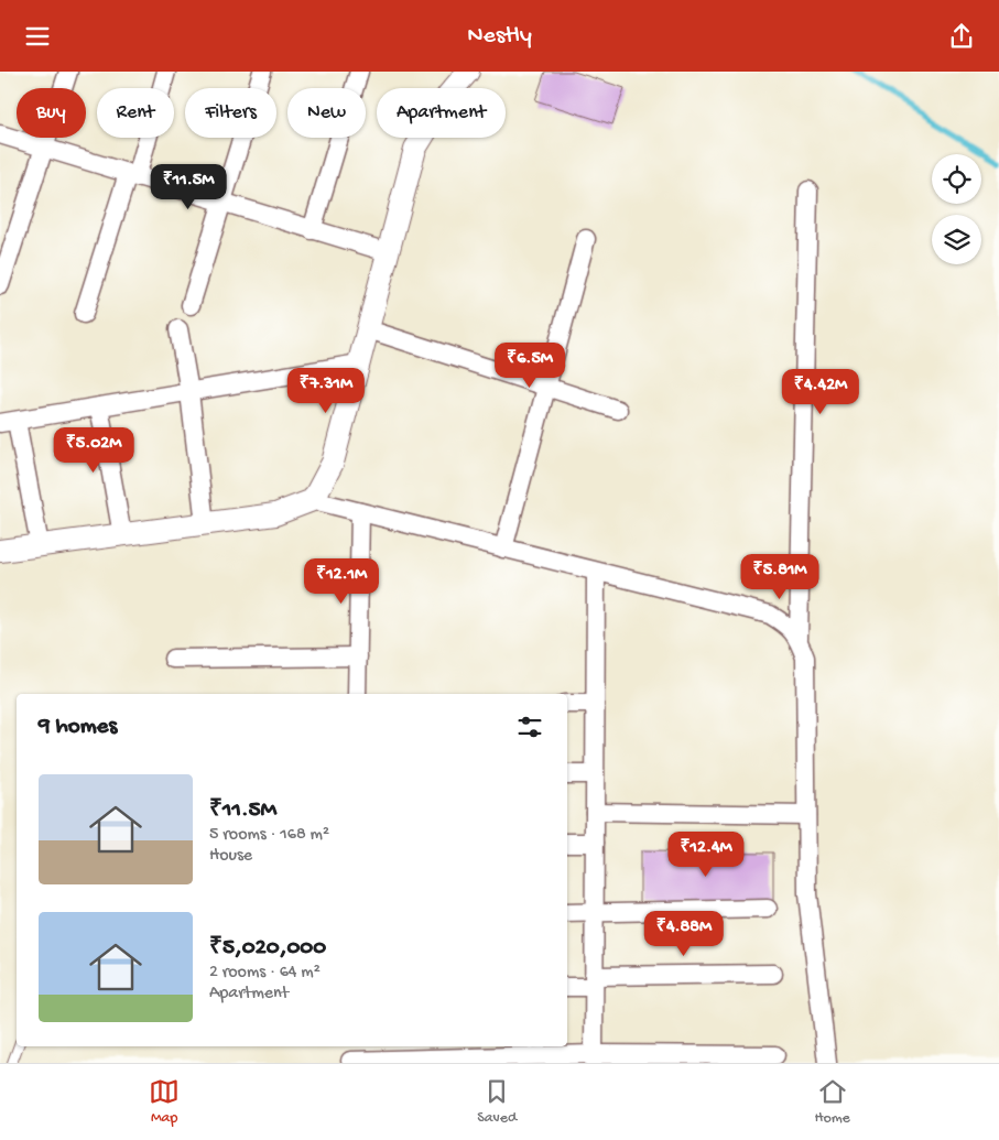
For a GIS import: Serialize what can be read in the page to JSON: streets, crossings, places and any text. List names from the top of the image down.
{
  "page": {
    "header": "Nestly",
    "chip": [
      "Buy",
      "Rent",
      "Filters",
      "New",
      "Apartment"
    ],
    "price": [
      "₹11.5M",
      "₹6.5M",
      "₹7.31M",
      "₹4.42M",
      "₹5.02M",
      "₹5.81M",
      "₹12.1M",
      "₹12.4M",
      "₹4.88M"
    ],
    "heading": "9 homes",
    "list": [
      {
        "name": "₹11.5M",
        "note": "5 rooms · 168 m² · House"
      },
      {
        "name": "₹5,020,000",
        "note": "2 rooms · 64 m² · Apartment"
      }
    ],
    "tabs": ["Map", "Saved", "Home"]
  }
}
